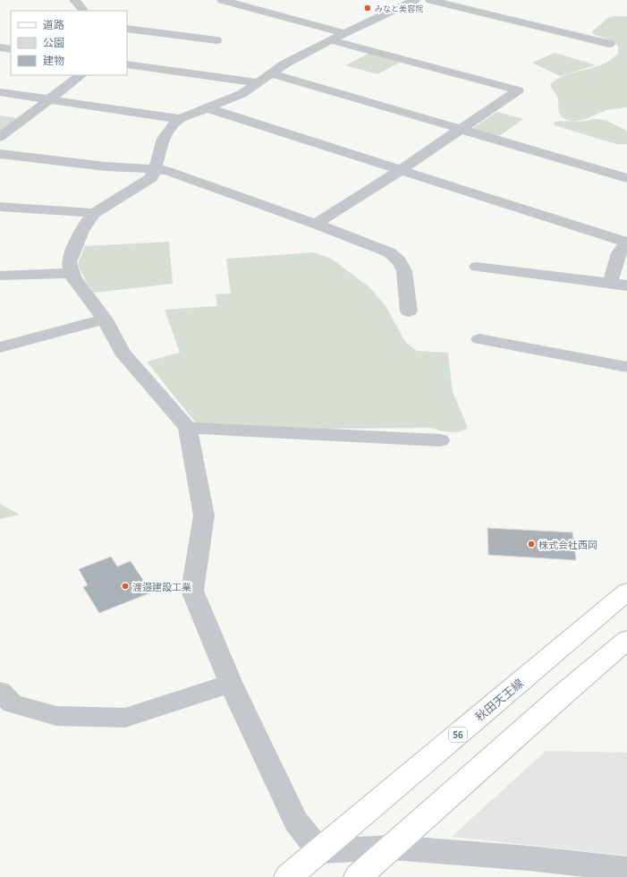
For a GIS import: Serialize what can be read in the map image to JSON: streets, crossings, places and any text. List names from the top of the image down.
{
  "streets": {
    "main road": ["秋田天王線", "56"]
  },
  "places": ["みなと美容院", "株式会社西岡", "渡邉建設工業"],
  "legend": ["道路", "公園", "建物"]
}
